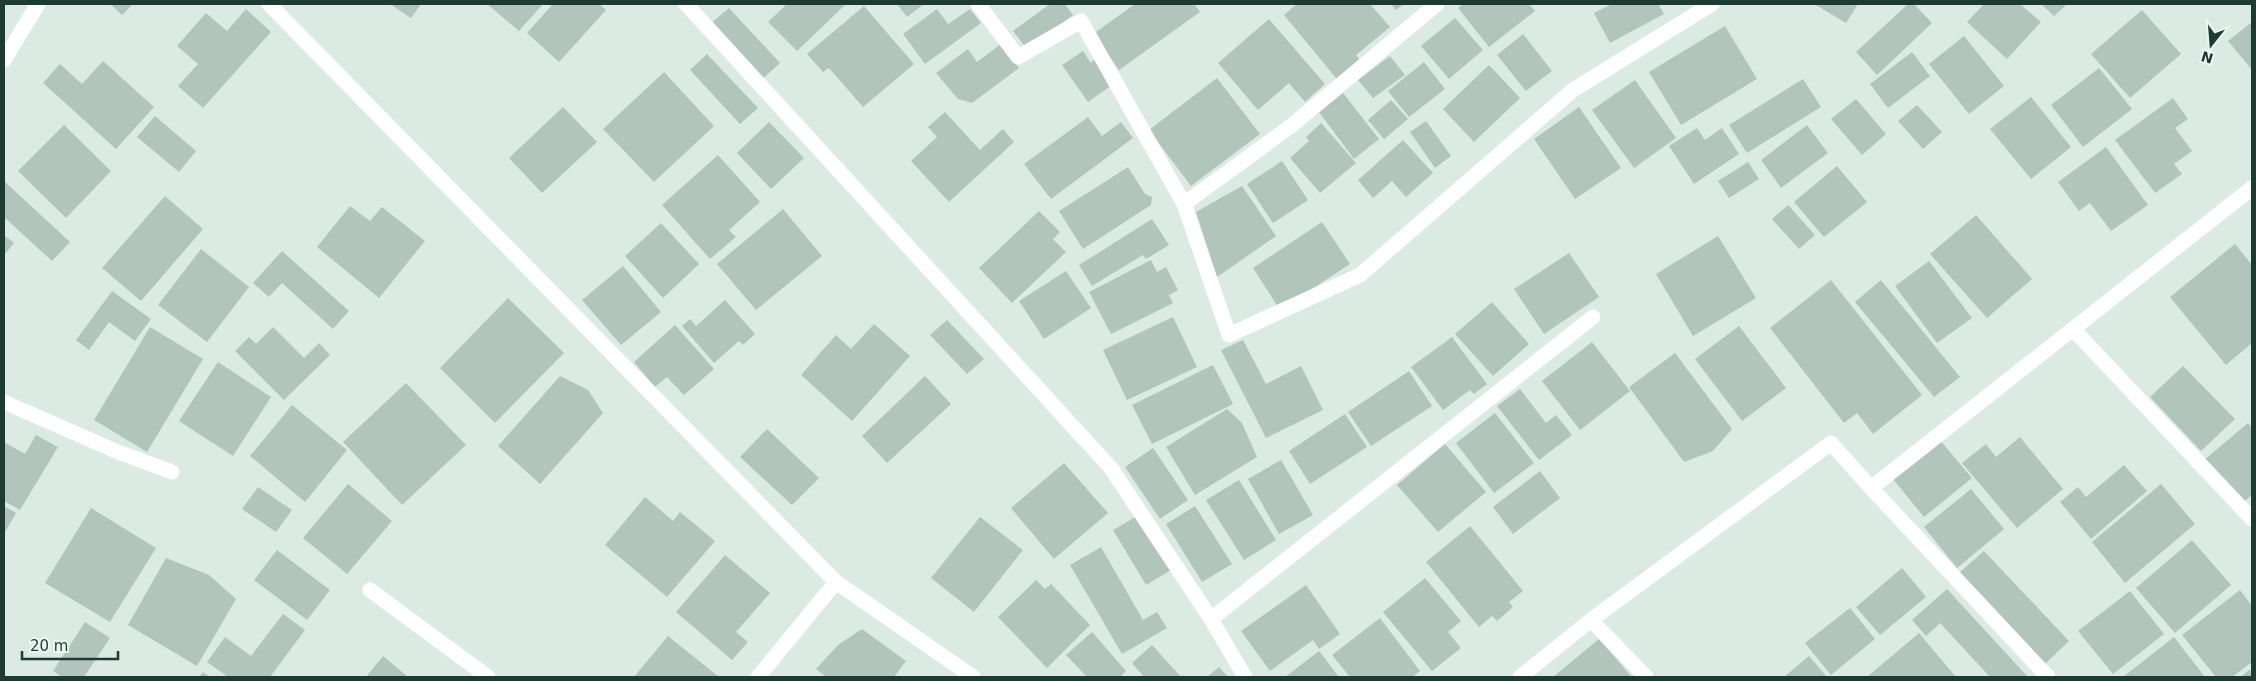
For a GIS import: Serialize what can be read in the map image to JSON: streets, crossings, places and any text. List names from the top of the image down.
{
  "scale_bar": "20 m",
  "north": "bottom"
}
